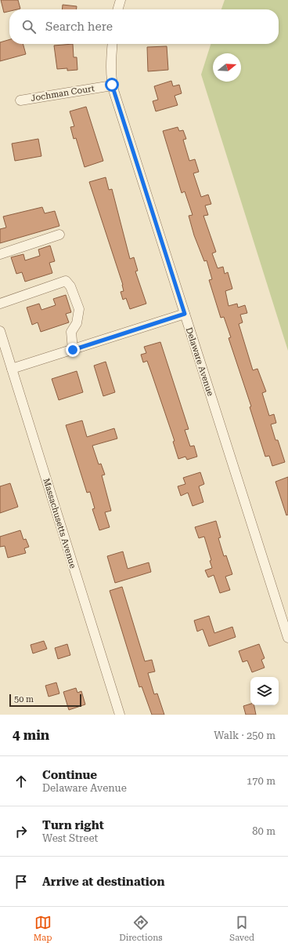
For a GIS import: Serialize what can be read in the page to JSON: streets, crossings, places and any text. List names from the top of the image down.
{
  "streets": {
    "street": ["Jochman Court", "Delaware Avenue", "Massachusetts Avenue"]
  },
  "crossings": [
    ["Jochman Court", "Delaware Avenue"]
  ],
  "scale_bar": "50 m",
  "north": "right",
  "page": {
    "search": "Search here",
    "scale": "50 m",
    "heading": ["4 min", "Walk · 250 m"],
    "list": [
      ["Continue", "Delaware Avenue", "170 m"],
      ["Turn right", "West Street", "80 m"],
      "Arrive at destination"
    ],
    "nav": ["Map", "Directions", "Saved"]
  }
}
